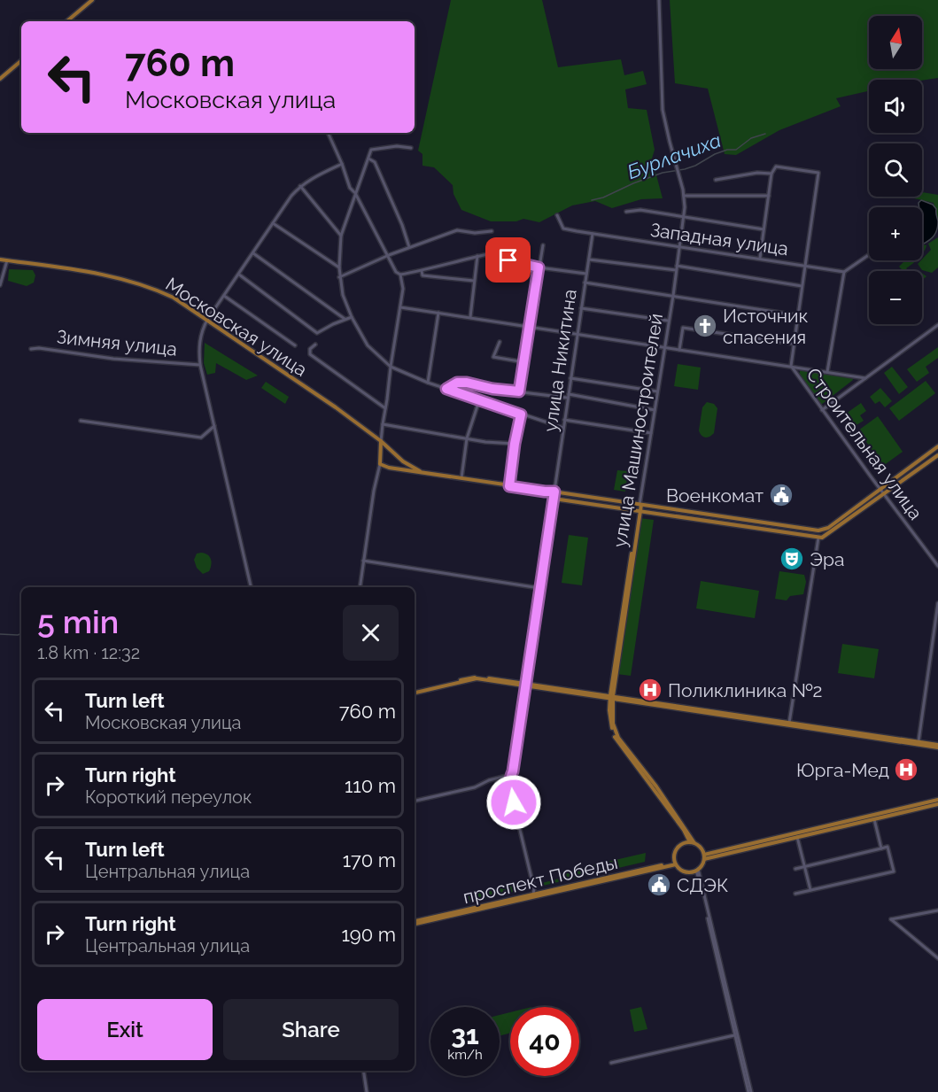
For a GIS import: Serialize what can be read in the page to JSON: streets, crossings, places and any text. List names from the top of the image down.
{
  "streets": {
    "main road": ["Московская улица", "улица Машиностроителей", "проспект Победы"],
    "street": [
      "Западная улица",
      "Зимняя улица",
      "улица Никитина",
      "Строительная улица"
    ]
  },
  "crossings": [
    ["Западная улица", "улица Никитина"],
    ["Западная улица", "улица Машиностроителей"],
    ["Западная улица", "Строительная улица"],
    ["Московская улица", "улица Никитина"],
    ["Московская улица", "улица Машиностроителей"],
    ["улица Машиностроителей", "проспект Победы"]
  ],
  "water": ["Бурлачиха"],
  "places": {
    "church": ["Источник спасения"],
    "public building": ["Военкомат", "СДЭК"],
    "theatre": ["Эра"],
    "hospital": ["Поликлиника №2", "Юрга-Мед"]
  },
  "north": "top",
  "page": {
    "map_buttons": ["+", "−"],
    "turn": ["760 m", "Московская улица"],
    "heading": ["5 min", "1.8 km · 12:32"],
    "list": [
      {
        "name": "Turn left",
        "note": "Московская улица",
        "value": "760 m"
      },
      {
        "name": "Turn right",
        "note": "Короткий переулок",
        "value": "110 m"
      },
      {
        "name": "Turn left",
        "note": "Центральная улица",
        "value": "170 m"
      },
      {
        "name": "Turn right",
        "note": "Центральная улица",
        "value": "190 m"
      }
    ],
    "buttons": ["Exit", "Share"],
    "speed": "31 km/h",
    "limit": "40"
  }
}
